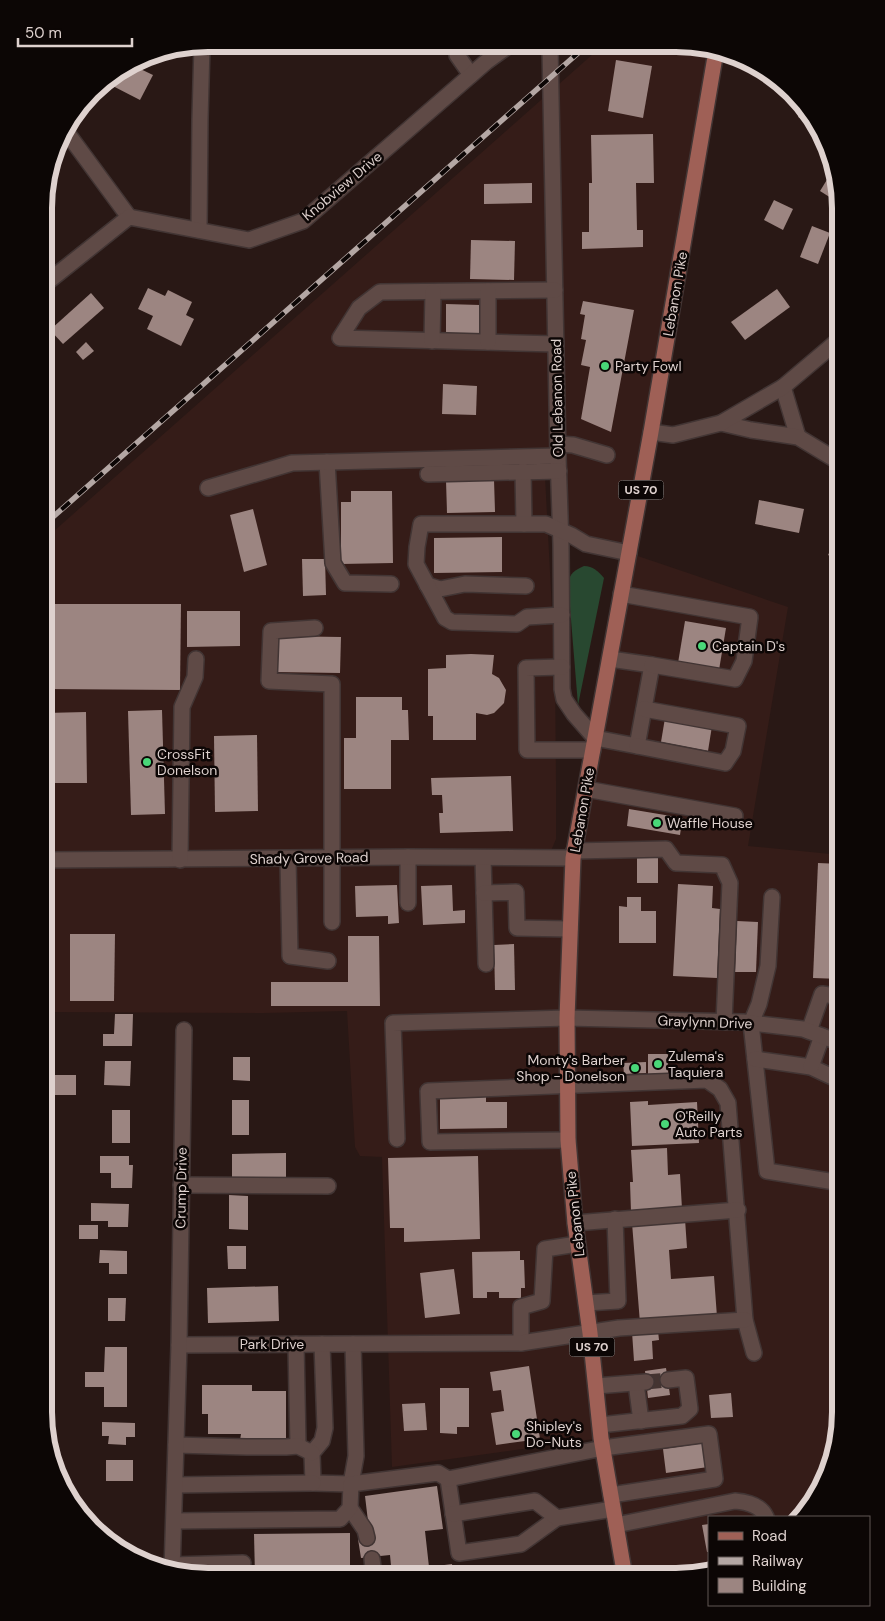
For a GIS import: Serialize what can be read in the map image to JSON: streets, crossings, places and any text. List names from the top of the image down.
{
  "streets": {
    "main road": ["Lebanon Pike", "US 70"],
    "street": [
      "Knobview Drive",
      "Old Lebanon Road",
      "Shady Grove Road",
      "Graylynn Drive",
      "Crump Drive",
      "Park Drive"
    ]
  },
  "crossings": [
    ["Lebanon Pike", "Old Lebanon Road"],
    ["Lebanon Pike", "Shady Grove Road"],
    ["Lebanon Pike", "Graylynn Drive"],
    ["Lebanon Pike", "Park Drive"],
    ["Shady Grove Road", "Graylynn Drive"],
    ["Crump Drive", "Park Drive"]
  ],
  "places": [
    "Party Fowl",
    "Captain D's",
    "CrossFit Donelson",
    "Waffle House",
    "Zulema's Taquiera",
    "Monty's Barber Shop - Donelson",
    "O'Reilly Auto Parts",
    "Shipley's Do-Nuts"
  ],
  "legend": ["Road", "Railway", "Building"],
  "scale_bar": "50 m"
}
